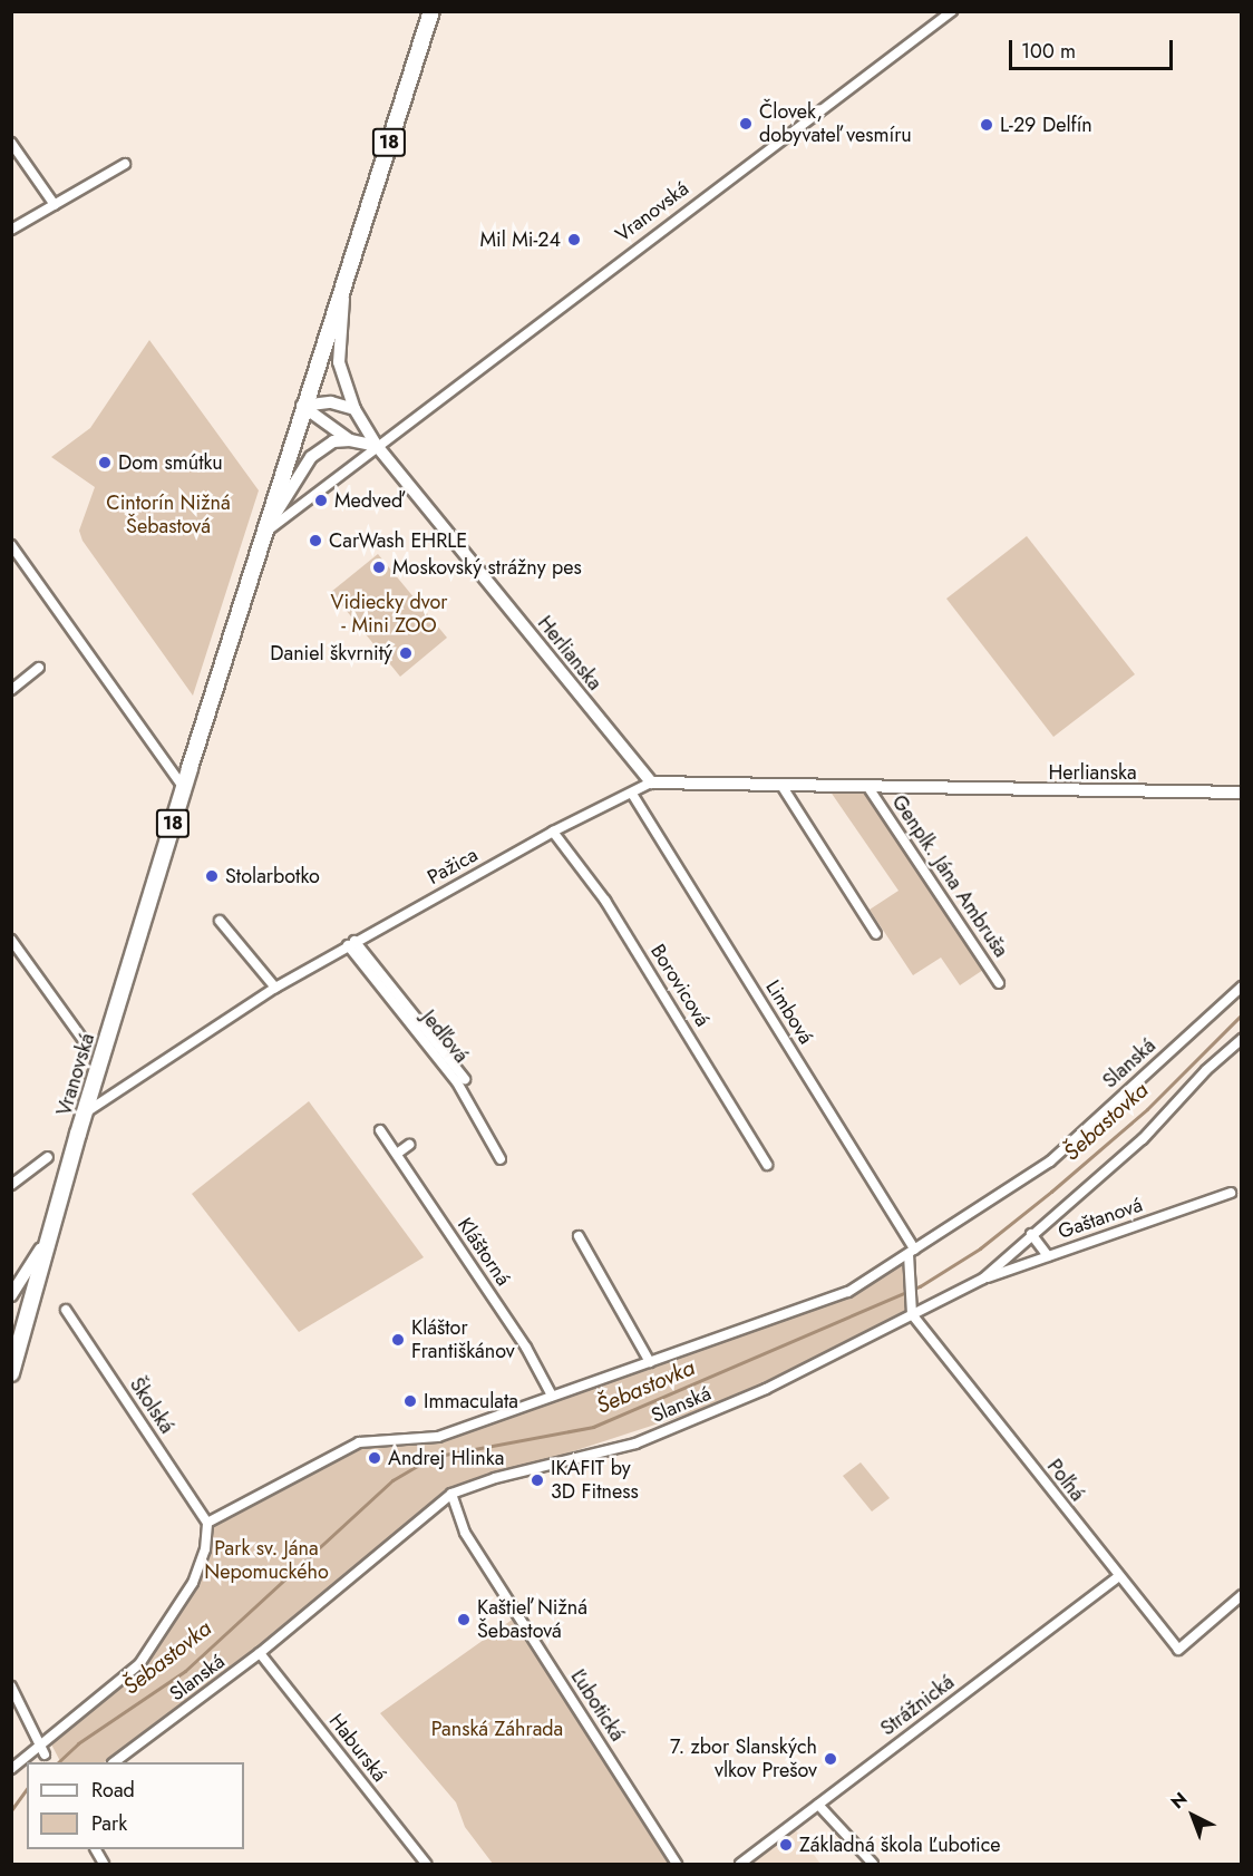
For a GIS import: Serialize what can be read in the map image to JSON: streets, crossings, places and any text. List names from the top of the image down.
{
  "streets": {
    "main road": ["18", "Vranovská"],
    "street": [
      "Herlianska",
      "Pažica",
      "Genplk. Jána Ambruša",
      "Borovicová",
      "Limbová",
      "Jedľová",
      "Slanská",
      "Gaštanová",
      "Kláštorná",
      "Školská",
      "Poľná",
      "Ľubotická",
      "Strážnická",
      "Haburská"
    ]
  },
  "crossings": [
    ["Vranovská", "Herlianska"],
    ["Vranovská", "Pažica"],
    ["Herlianska", "Pažica"],
    ["Herlianska", "Genplk. Jána Ambruša"],
    ["Pažica", "Borovicová"],
    ["Pažica", "Limbová"],
    ["Pažica", "Jedľová"],
    ["Limbová", "Slanská"],
    ["Slanská", "Gaštanová"],
    ["Slanská", "Kláštorná"],
    ["Slanská", "Školská"],
    ["Slanská", "Poľná"],
    ["Slanská", "Ľubotická"],
    ["Slanská", "Haburská"],
    ["Poľná", "Strážnická"]
  ],
  "water": ["Šebastovka"],
  "parks": [
    "Cintorín Nižná Šebastová",
    "Vidiecky dvor - Mini ZOO",
    "Park sv. Jána Nepomuckého",
    "Panská Záhrada"
  ],
  "places": [
    "Človek, dobyvateľ vesmíru",
    "L-29 Delfín",
    "Mil Mi-24",
    "Dom smútku",
    "Medveď",
    "CarWash EHRLE",
    "Moskovský strážny pes",
    "Daniel škvrnitý",
    "Stolarbotko",
    "Kláštor Františkánov",
    "Immaculata",
    "Andrej Hlinka",
    "IKAFIT by 3D Fitness",
    "Kaštieľ Nižná Šebastová",
    "7. zbor Slanských vlkov Prešov",
    "Základná škola Ľubotice"
  ],
  "legend": ["Road", "Park"],
  "scale_bar": "100 m",
  "north": "top left"
}
